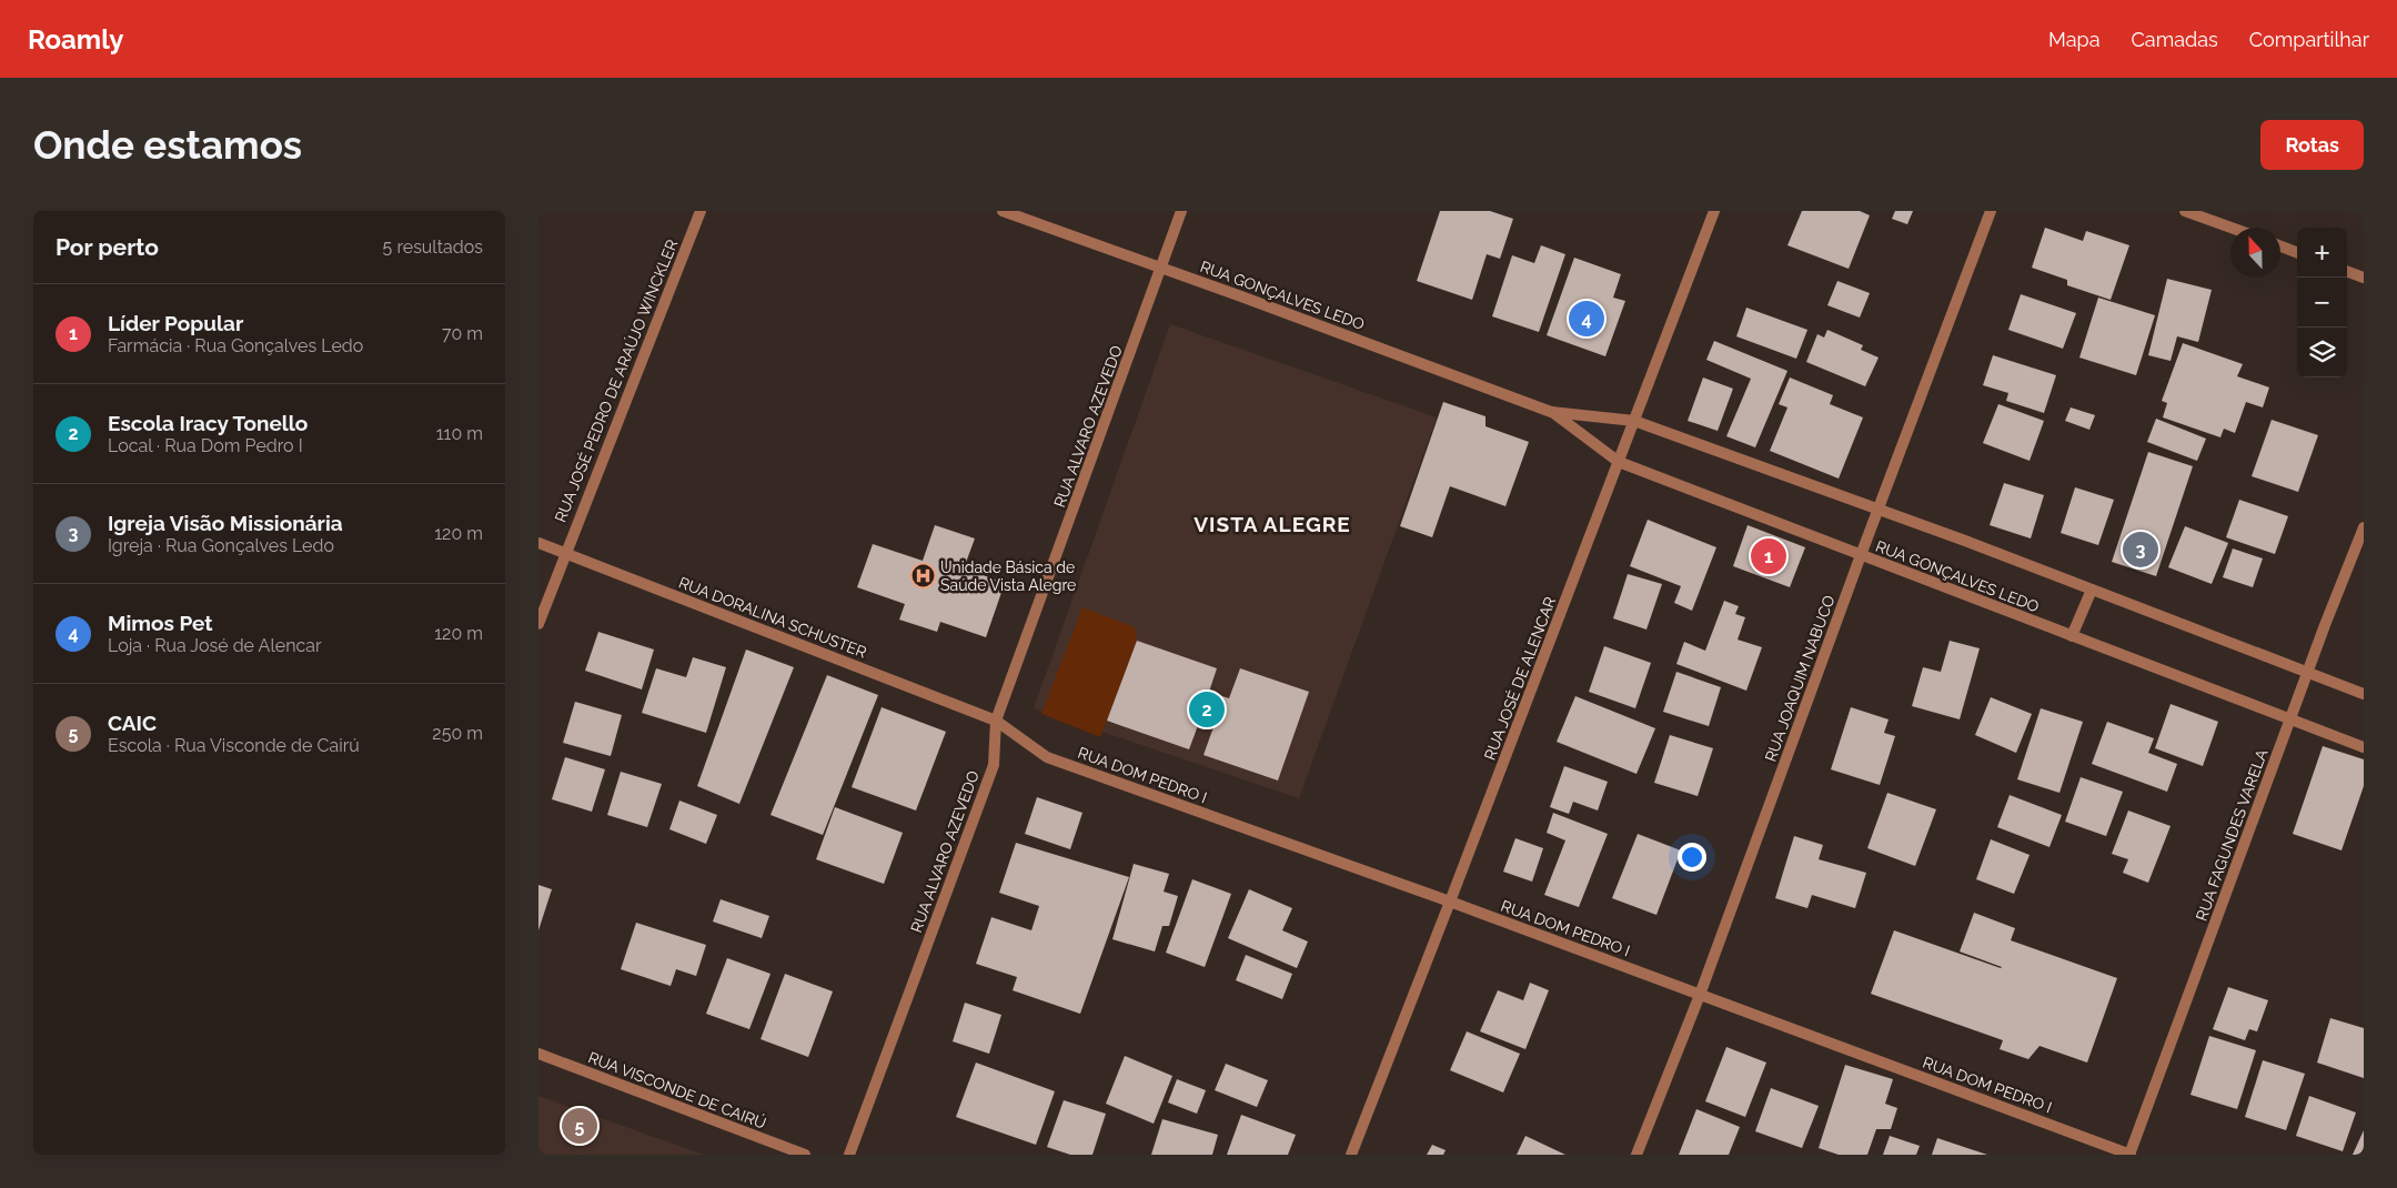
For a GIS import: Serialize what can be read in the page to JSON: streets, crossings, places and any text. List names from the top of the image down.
{
  "streets": {
    "street": [
      "RUA GONÇALVES LEDO",
      "RUA JOSÉ PEDRO DE ARAÚJO WINCKLER",
      "RUA ALVARO AZEVEDO",
      "RUA DORALINA SCHUSTER",
      "RUA JOSÉ DE ALENCAR",
      "RUA JOAQUIM NABUCO",
      "RUA DOM PEDRO I",
      "RUA FAGUNDES VARELA",
      "RUA VISCONDE DE CAIRÚ"
    ]
  },
  "crossings": [
    ["RUA GONÇALVES LEDO", "RUA ALVARO AZEVEDO"],
    ["RUA GONÇALVES LEDO", "RUA JOSÉ DE ALENCAR"],
    ["RUA GONÇALVES LEDO", "RUA JOAQUIM NABUCO"],
    ["RUA GONÇALVES LEDO", "RUA FAGUNDES VARELA"],
    ["RUA JOSÉ PEDRO DE ARAÚJO WINCKLER", "RUA DORALINA SCHUSTER"],
    ["RUA ALVARO AZEVEDO", "RUA DORALINA SCHUSTER"],
    ["RUA ALVARO AZEVEDO", "RUA DOM PEDRO I"],
    ["RUA DORALINA SCHUSTER", "RUA DOM PEDRO I"],
    ["RUA JOSÉ DE ALENCAR", "RUA DOM PEDRO I"],
    ["RUA JOAQUIM NABUCO", "RUA DOM PEDRO I"],
    ["RUA DOM PEDRO I", "RUA FAGUNDES VARELA"]
  ],
  "districts": ["VISTA ALEGRE"],
  "places": {
    "hospital": ["Unidade Básica de Saúde Vista Alegre"]
  },
  "north": "top",
  "page": {
    "header": "Roamly",
    "nav": ["Mapa", "Camadas", "Compartilhar"],
    "buttons": "Rotas",
    "title": "Onde estamos",
    "heading": ["Por perto", "5 resultados"],
    "map_buttons": ["+", "−"],
    "list": [
      {
        "mark": "1",
        "name": "Líder Popular",
        "note": "Farmácia · Rua Gonçalves Ledo",
        "value": "70 m"
      },
      {
        "mark": "2",
        "name": "Escola Iracy Tonello",
        "note": "Local · Rua Dom Pedro I",
        "value": "110 m"
      },
      {
        "mark": "3",
        "name": "Igreja Visão Missionária",
        "note": "Igreja · Rua Gonçalves Ledo",
        "value": "120 m"
      },
      {
        "mark": "4",
        "name": "Mimos Pet",
        "note": "Loja · Rua José de Alencar",
        "value": "120 m"
      },
      {
        "mark": "5",
        "name": "CAIC",
        "note": "Escola · Rua Visconde de Cairú",
        "value": "250 m"
      }
    ],
    "pins": [
      "4",
      "3",
      "1",
      "2",
      "5"
    ]
  }
}
